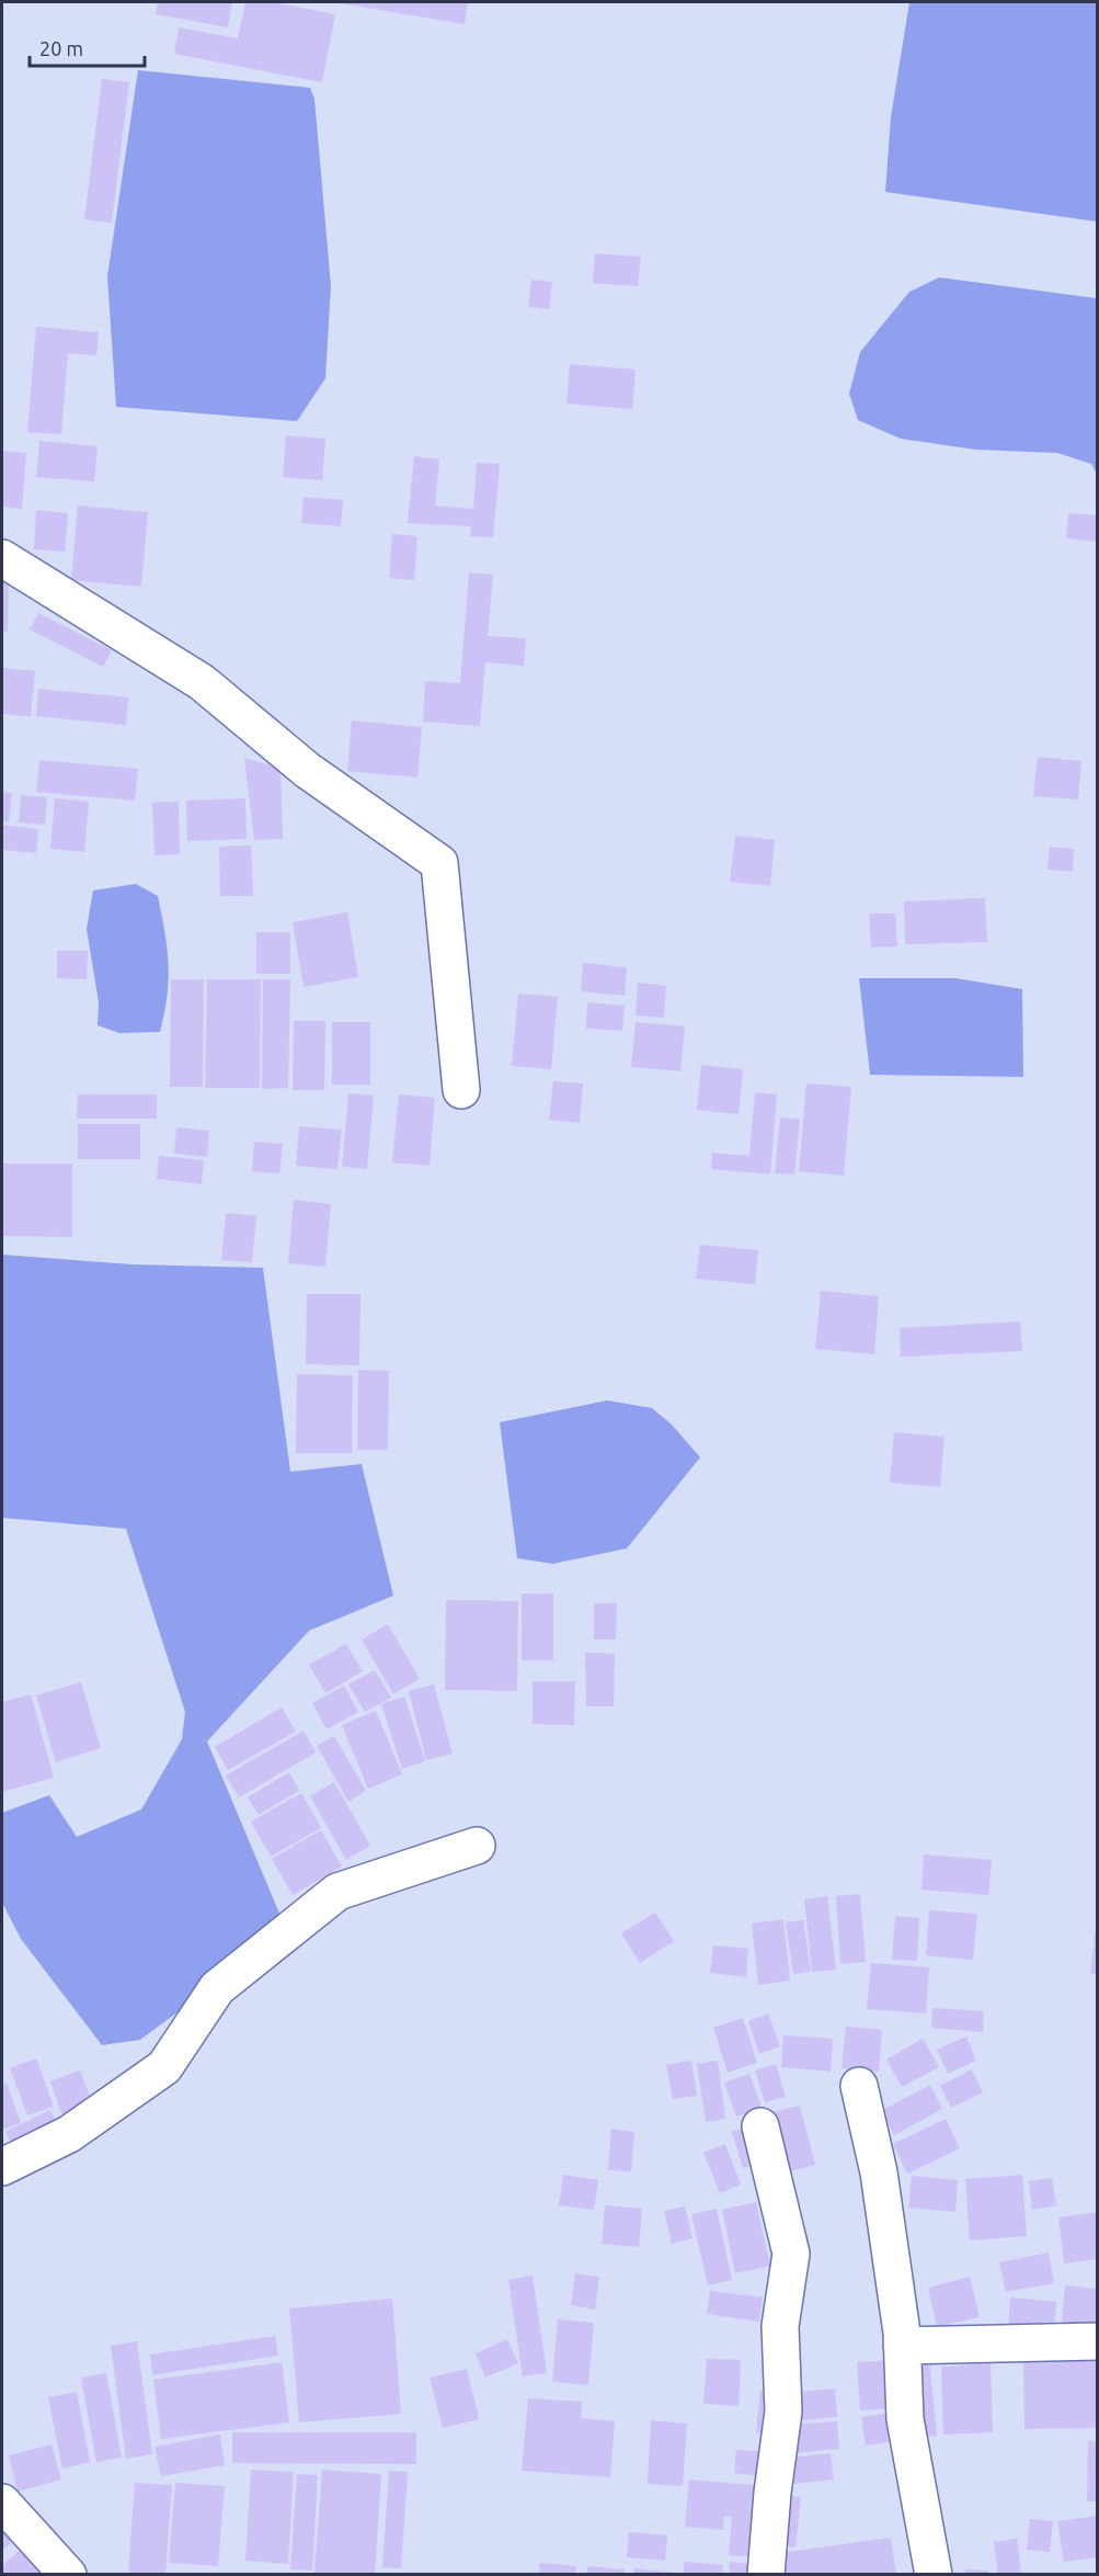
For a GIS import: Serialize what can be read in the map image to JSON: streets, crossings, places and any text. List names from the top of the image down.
{
  "scale_bar": "20 m"
}
